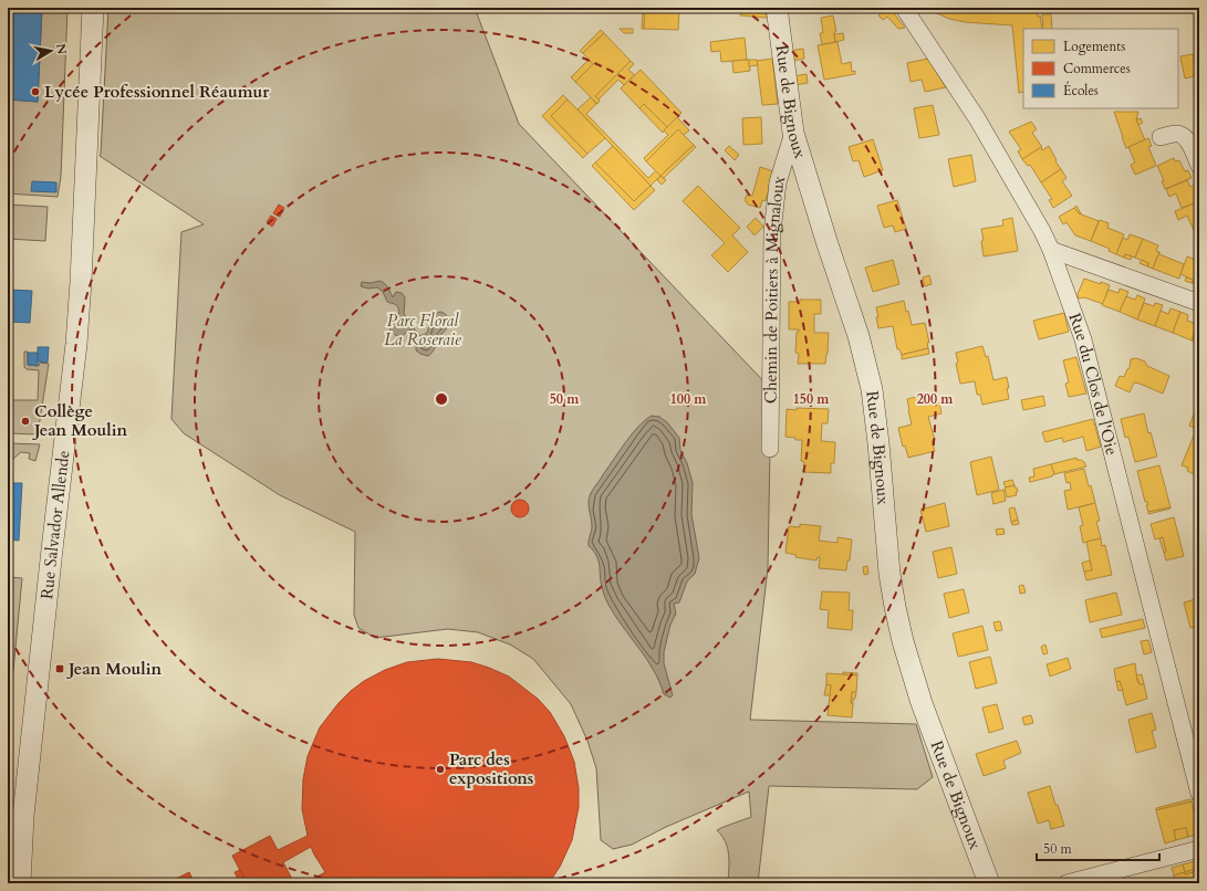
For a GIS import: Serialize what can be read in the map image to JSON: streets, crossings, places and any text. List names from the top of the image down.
{
  "streets": {
    "street": [
      "Rue de Bignoux",
      "Chemin de Poitiers à Mignaloux",
      "Rue du Clos de l'Oie",
      "Rue Salvador Allende"
    ]
  },
  "crossings": [
    ["Rue de Bignoux", "Chemin de Poitiers à Mignaloux"]
  ],
  "parks": ["Parc Floral La Roseraie"],
  "places": {
    "other": ["Lycée Professionnel Réaumur", "Collège Jean Moulin", "Parc des expositions"],
    "transit": ["Jean Moulin"]
  },
  "legend": ["Logements", "Commerces", "Écoles"],
  "scale_bar": "50 m",
  "north": "right",
  "rings": [
    "50 m",
    "100 m",
    "150 m",
    "200 m"
  ]
}
